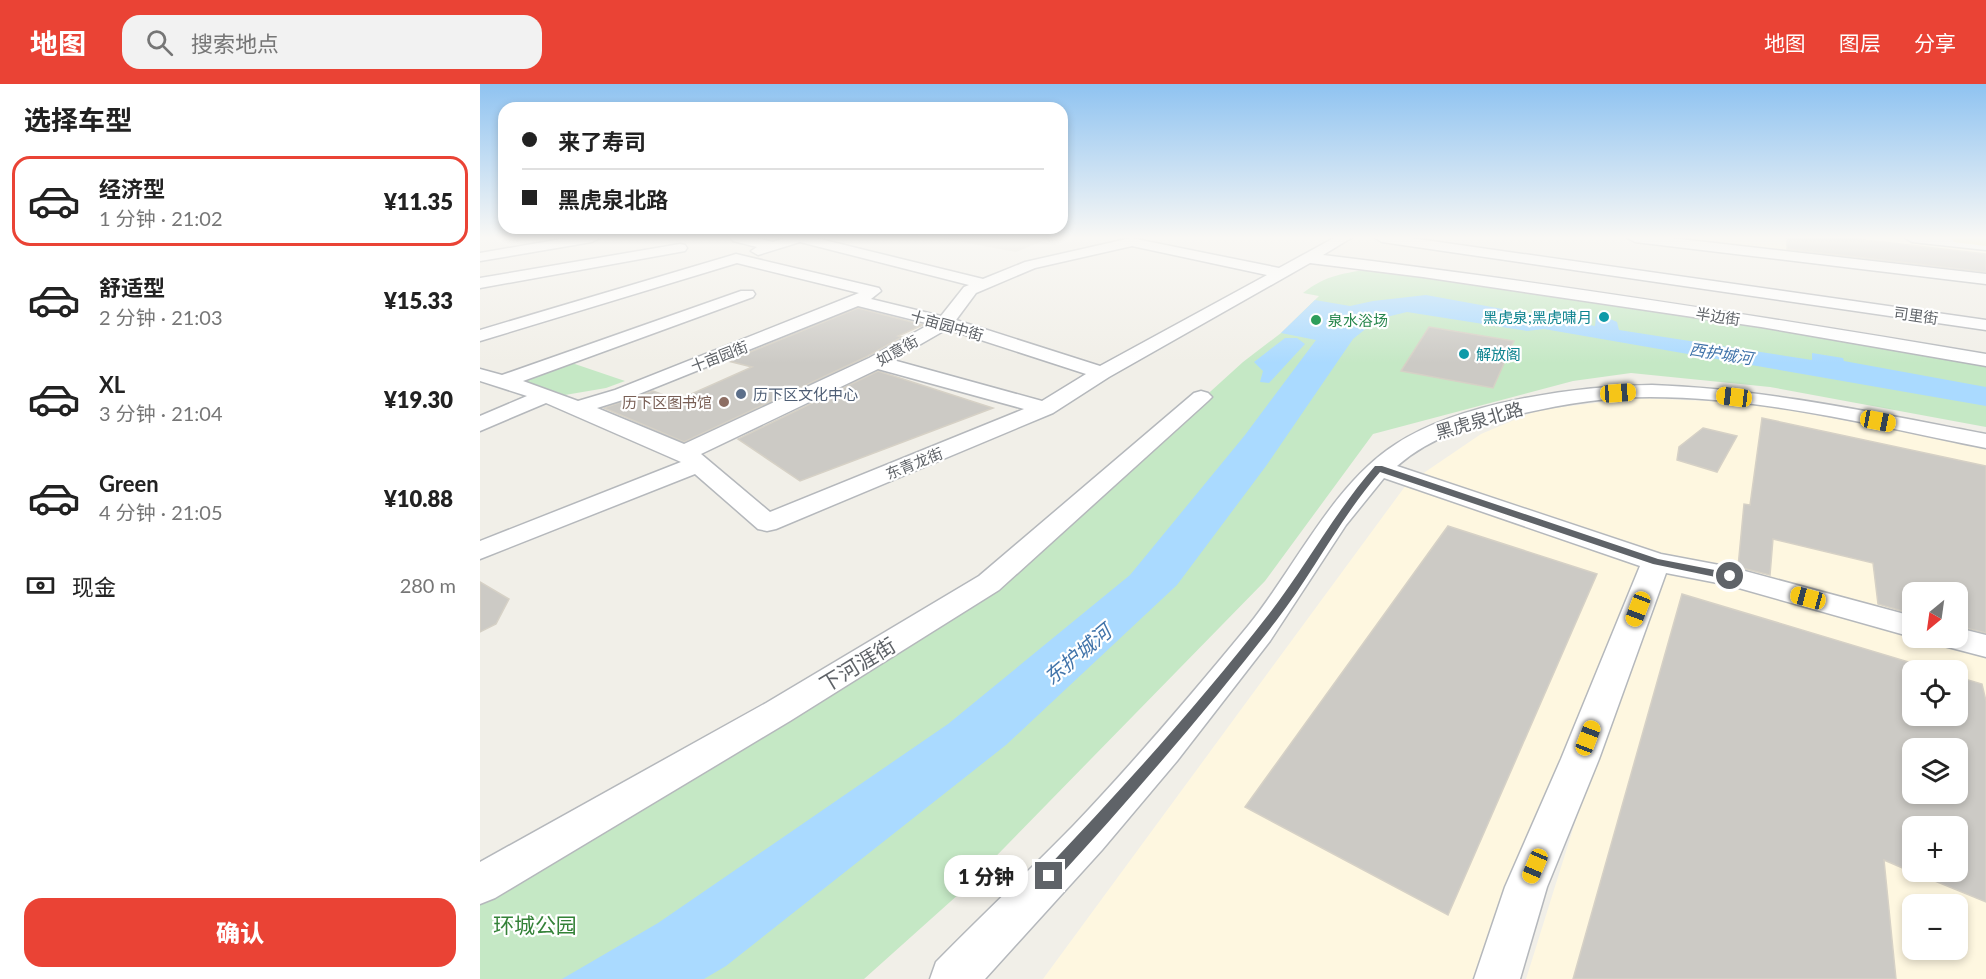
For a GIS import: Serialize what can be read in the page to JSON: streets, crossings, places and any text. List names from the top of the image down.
{
  "streets": {
    "street": [
      "司里街",
      "半边街",
      "十亩园中街",
      "如意街",
      "十亩园街",
      "黑虎泉北路",
      "东青龙街",
      "下河涯街"
    ]
  },
  "crossings": [
    ["十亩园中街", "如意街"],
    ["十亩园中街", "十亩园街"],
    ["十亩园中街", "东青龙街"],
    ["如意街", "东青龙街"],
    ["十亩园街", "东青龙街"]
  ],
  "water": ["西护城河", "东护城河"],
  "parks": ["环城公园"],
  "places": [
    "黑虎泉;黑虎啸月",
    "泉水浴场",
    "解放阁",
    "历下区文化中心",
    "历下区图书馆"
  ],
  "north": "bottom left",
  "page": {
    "header": "地图",
    "search": "搜索地点",
    "nav": ["地图", "图层", "分享"],
    "heading": "选择车型",
    "banner": ["来了寿司", "黑虎泉北路"],
    "list": [
      {
        "name": "经济型",
        "note": "1 分钟 · 21:02",
        "value": "¥11.35"
      },
      {
        "name": "舒适型",
        "note": "2 分钟 · 21:03",
        "value": "¥15.33"
      },
      {
        "name": "XL",
        "note": "3 分钟 · 21:04",
        "value": "¥19.30"
      },
      {
        "name": "Green",
        "note": "4 分钟 · 21:05",
        "value": "¥10.88"
      }
    ],
    "pay": ["现金", "280 m"],
    "map_buttons": ["+", "−"],
    "bubble": "1 分钟",
    "buttons": "确认"
  }
}
